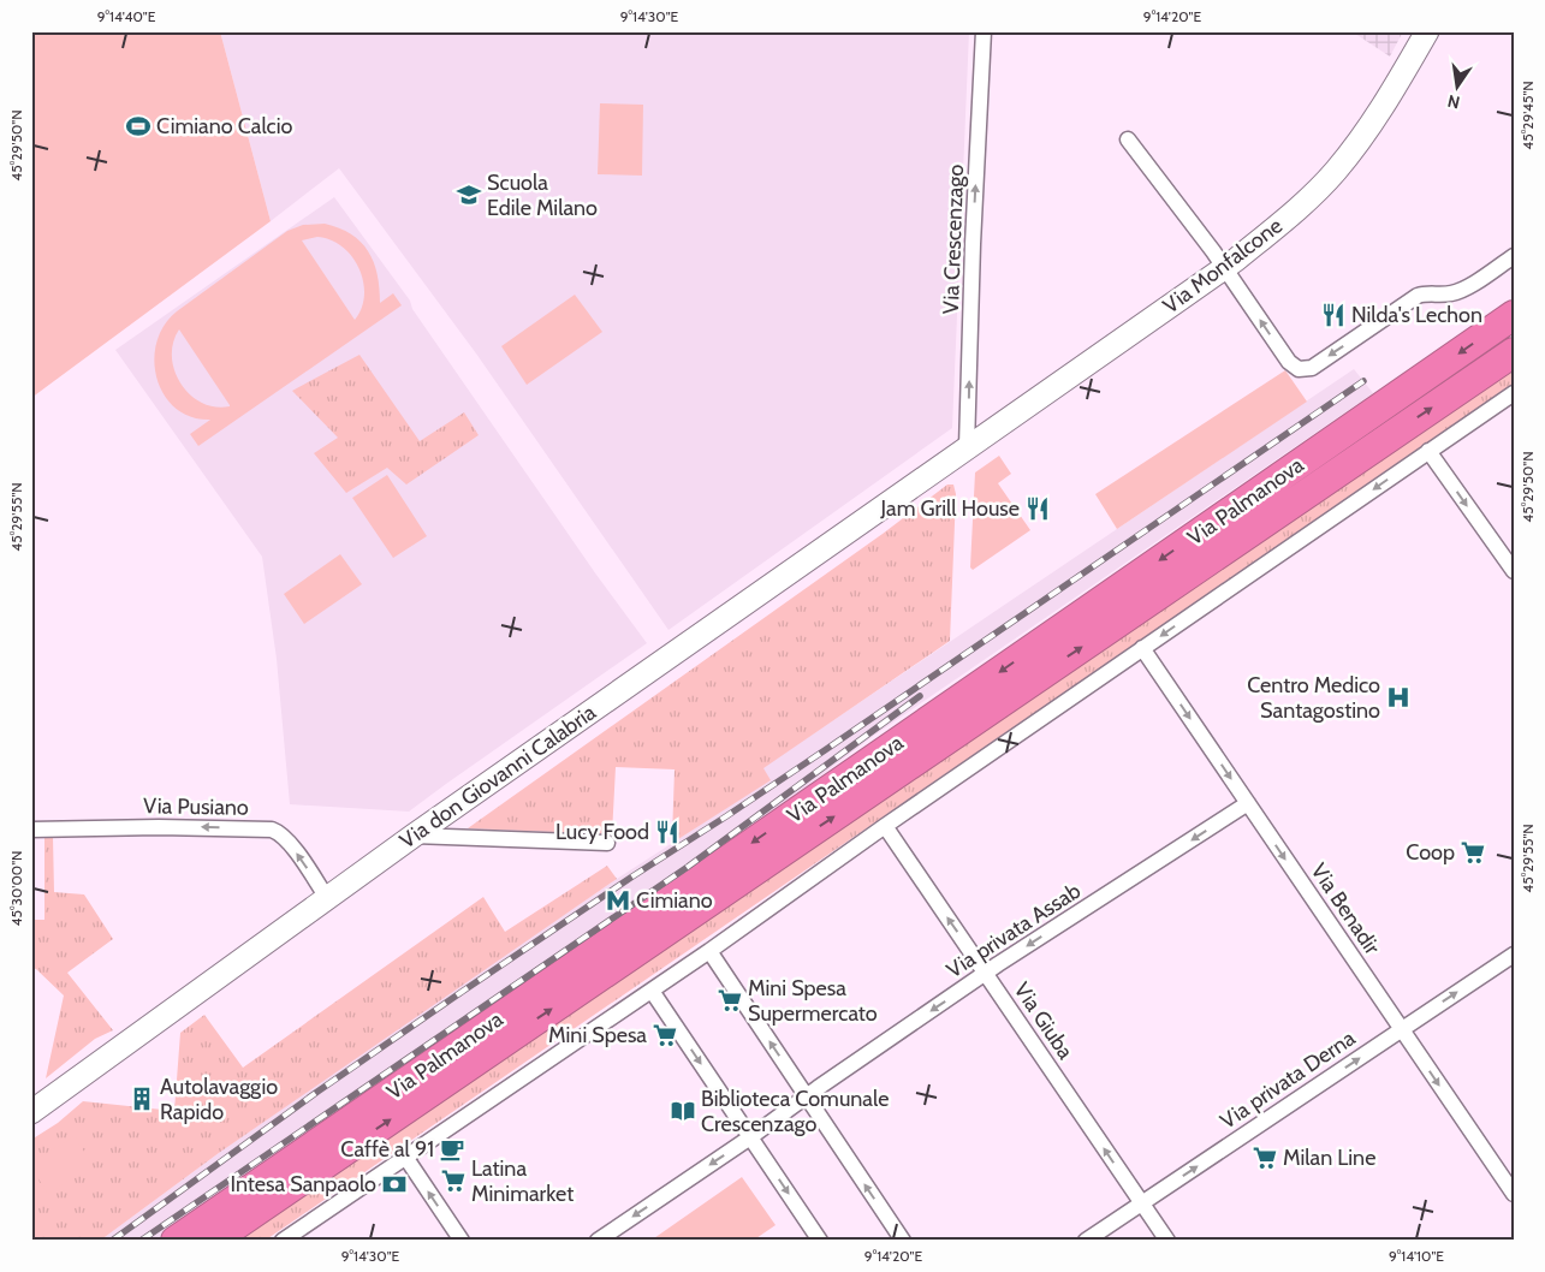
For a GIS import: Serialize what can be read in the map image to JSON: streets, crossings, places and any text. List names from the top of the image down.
{
  "streets": {
    "highway": ["Via Palmanova"],
    "street": [
      "Via Crescenzago",
      "Via Monfalcone",
      "Via don Giovanni Calabria",
      "Via Pusiano",
      "Via Benadir",
      "Via privata Assab",
      "Via Giuba",
      "Via privata Derna"
    ]
  },
  "crossings": [
    ["Via Crescenzago", "Via Monfalcone"],
    ["Via Crescenzago", "Via don Giovanni Calabria"],
    ["Via Monfalcone", "Via don Giovanni Calabria"],
    ["Via don Giovanni Calabria", "Via Pusiano"],
    ["Via Benadir", "Via privata Assab"],
    ["Via Benadir", "Via privata Derna"],
    ["Via privata Assab", "Via Giuba"],
    ["Via Giuba", "Via privata Derna"]
  ],
  "one_way": [
    "Via Crescenzago",
    "Via Pusiano",
    "Via Benadir",
    "Via privata Assab",
    "Via Giuba",
    "Via privata Derna"
  ],
  "places": {
    "sports": ["Cimiano Calcio"],
    "school or university": ["Scuola Edile Milano"],
    "restaurant": ["Nilda's Lechon", "Jam Grill House", "Lucy Food"],
    "hospital": ["Centro Medico Santagostino"],
    "supermarket": [
      "Coop",
      "Mini Spesa Supermercato",
      "Mini Spesa",
      "Milan Line",
      "Latina Minimarket"
    ],
    "metro station": ["Cimiano"],
    "building": ["Autolavaggio Rapido"],
    "library": ["Biblioteca Comunale Crescenzago"],
    "cafe": ["Caffè al 91"],
    "bank": ["Intesa Sanpaolo"]
  },
  "north": "bottom",
  "coordinates": [
    "9°14'40\"E",
    "9°14'30\"E",
    "9°14'20\"E",
    "45°29'45\"N",
    "45°29'50\"N",
    "45°29'55\"N",
    "45°30'00\"N",
    "9°14'10\"E"
  ]
}
